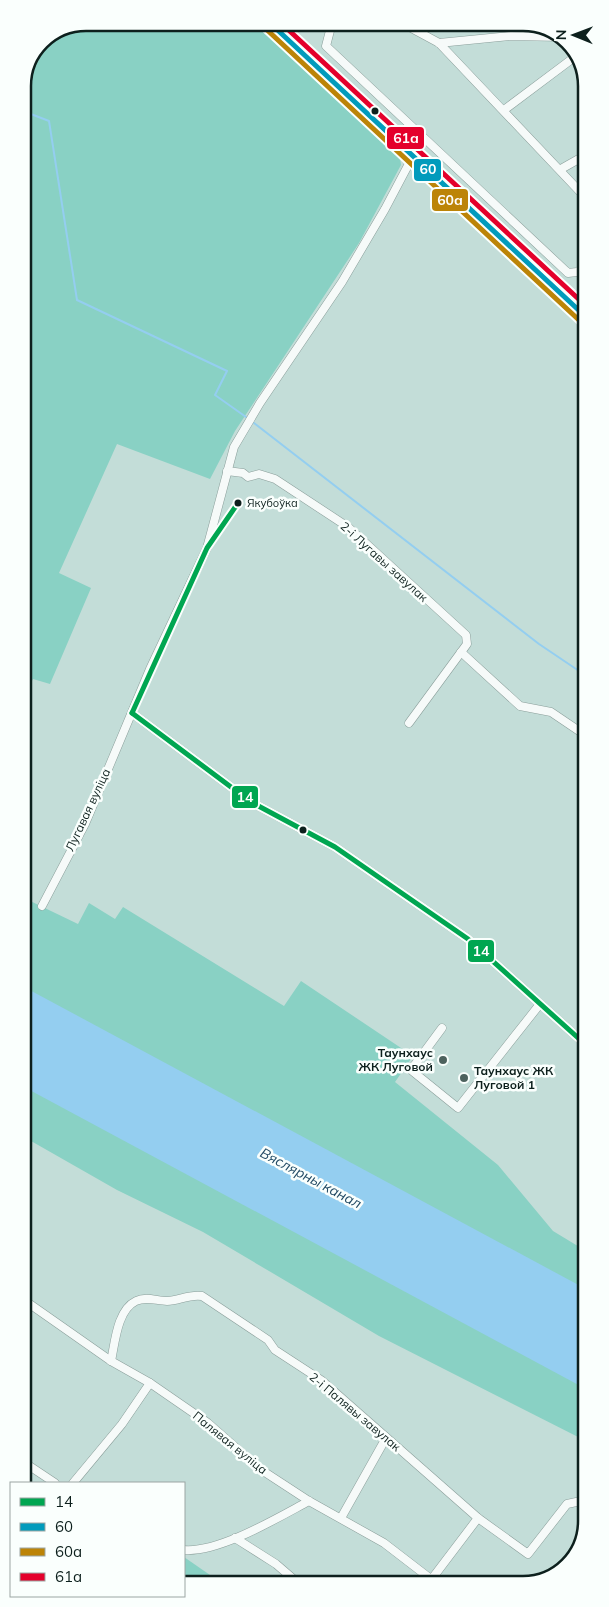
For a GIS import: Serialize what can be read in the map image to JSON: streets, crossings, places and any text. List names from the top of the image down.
{
  "streets": {
    "street": [
      "2-і Лугавы завулак",
      "Лугавая вуліца",
      "2-і Палявы завулак",
      "Палявая вуліца"
    ]
  },
  "crossings": [
    ["2-і Лугавы завулак", "Лугавая вуліца"],
    ["2-і Палявы завулак", "Палявая вуліца"]
  ],
  "water": ["Вяслярны канал"],
  "places": ["Якубоўка", "Таунхаус ЖК Луговой", "Таунхаус ЖК Луговой 1"],
  "lines": [
    "transit line 60",
    "transit line 60а",
    "transit line 61а",
    "transit line 14"
  ],
  "legend": [
    "14",
    "60",
    "60а",
    "61а"
  ],
  "north": "left"
}
